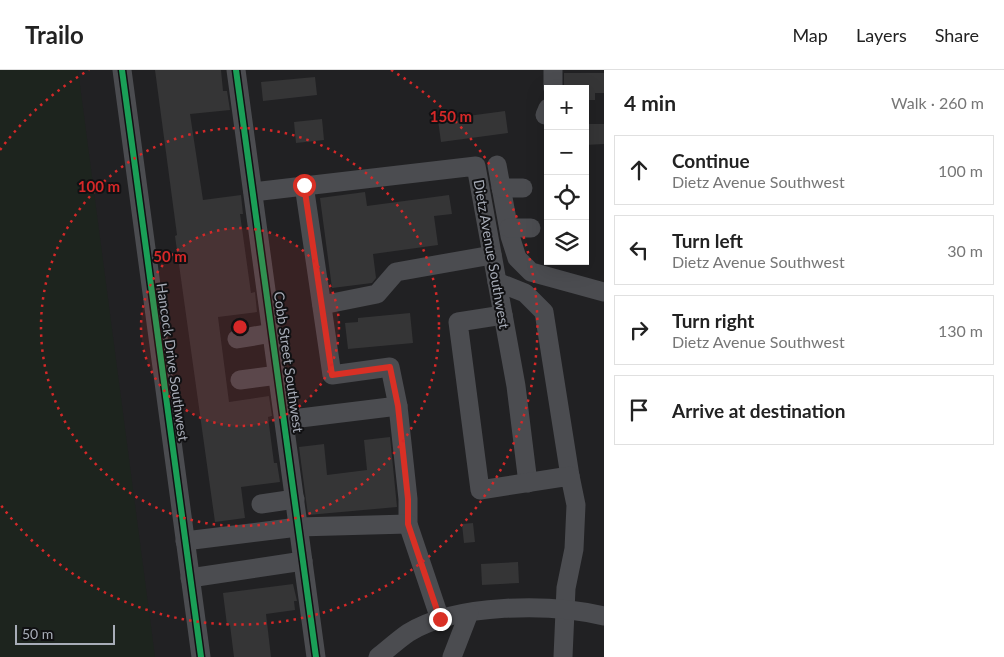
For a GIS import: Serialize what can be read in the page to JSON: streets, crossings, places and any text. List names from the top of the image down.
{
  "streets": {
    "street": ["Dietz Avenue Southwest", "Hancock Drive Southwest", "Cobb Street Southwest"]
  },
  "crossings": [
    ["Dietz Avenue Southwest", "Cobb Street Southwest"]
  ],
  "scale_bar": "50 m",
  "page": {
    "header": "Trailo",
    "nav": ["Map", "Layers", "Share"],
    "heading": ["4 min", "Walk · 260 m"],
    "map_buttons": ["+", "−"],
    "list": [
      ["Continue", "Dietz Avenue Southwest", "100 m"],
      ["Turn left", "Dietz Avenue Southwest", "30 m"],
      ["Turn right", "Dietz Avenue Southwest", "130 m"],
      "Arrive at destination"
    ],
    "scale": "50 m"
  },
  "rings": ["150 m", "100 m", "50 m"]
}
